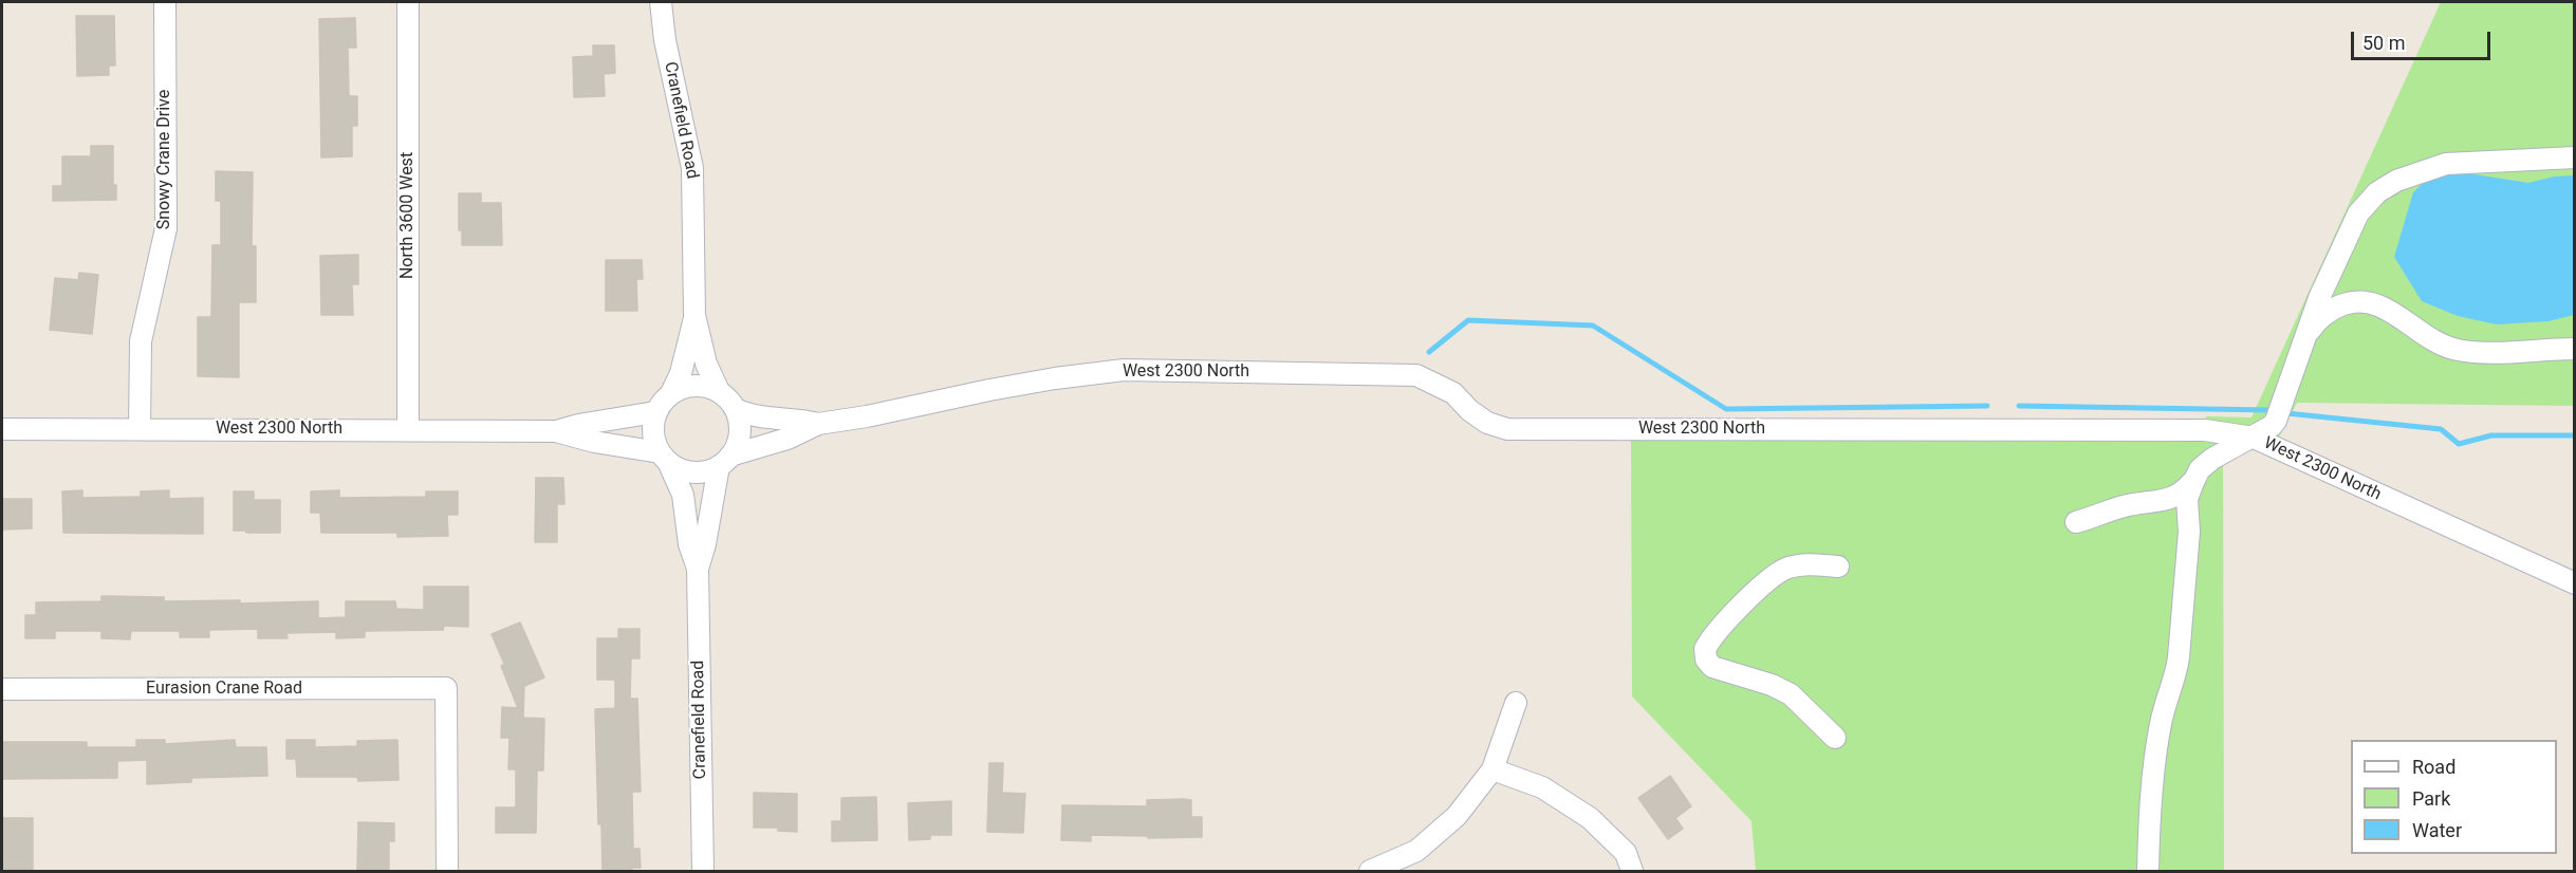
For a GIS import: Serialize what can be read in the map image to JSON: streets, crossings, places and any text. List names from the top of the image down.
{
  "streets": {
    "street": [
      "Cranefield Road",
      "Snowy Crane Drive",
      "North 3600 West",
      "West 2300 North",
      "Eurasion Crane Road"
    ]
  },
  "crossings": [
    ["Snowy Crane Drive", "West 2300 North"],
    ["North 3600 West", "West 2300 North"]
  ],
  "legend": ["Road", "Park", "Water"],
  "scale_bar": "50 m"
}
